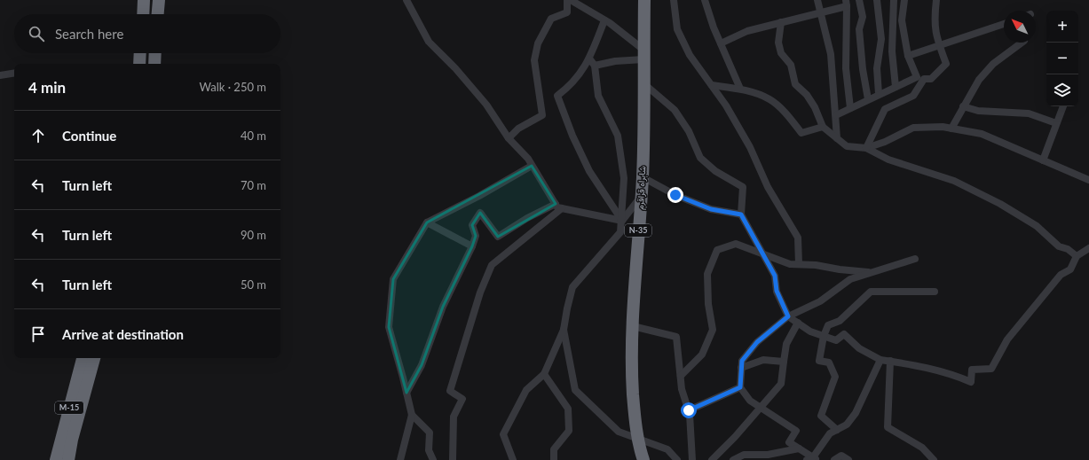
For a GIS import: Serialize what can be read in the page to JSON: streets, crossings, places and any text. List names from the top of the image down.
{
  "streets": {
    "highway": ["شاہراہ قراقرم", "N-35", "M-15"]
  },
  "north": "top left",
  "page": {
    "map_buttons": ["+", "−"],
    "search": "Search here",
    "heading": ["4 min", "Walk · 250 m"],
    "list": [
      ["Continue", "40 m"],
      ["Turn left", "70 m"],
      ["Turn left", "90 m"],
      ["Turn left", "50 m"],
      "Arrive at destination"
    ]
  }
}
